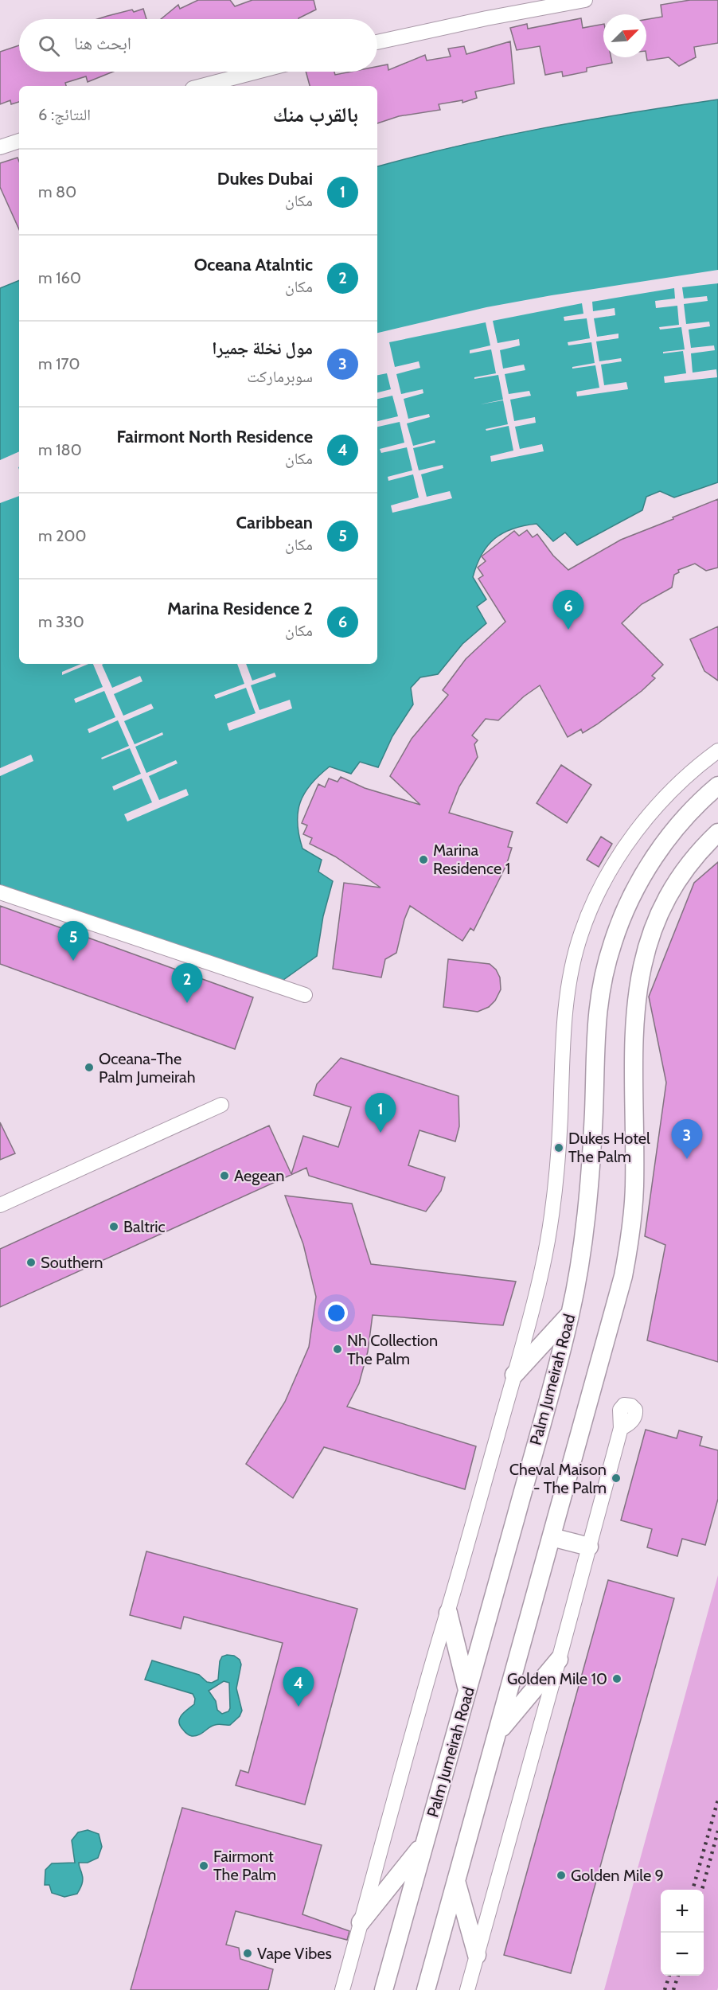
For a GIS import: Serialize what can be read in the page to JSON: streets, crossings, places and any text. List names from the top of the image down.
{
  "streets": {
    "main road": ["Palm Jumeirah Road"]
  },
  "places": [
    "Marina Residence 1",
    "Oceana-The Palm Jumeirah",
    "Dukes Hotel The Palm",
    "Aegean",
    "Baltric",
    "Southern",
    "Nh Collection The Palm",
    "Cheval Maison - The Palm",
    "Golden Mile 10",
    "Fairmont The Palm",
    "Golden Mile 9",
    "Vape Vibes"
  ],
  "north": "top right",
  "page": {
    "search": "ابحث هنا",
    "heading": ["بالقرب منك", "النتائج: 6"],
    "list": [
      {
        "mark": "1",
        "name": "Dukes Dubai",
        "note": "مكان",
        "value": "80 m"
      },
      {
        "mark": "2",
        "name": "Oceana Atalntic",
        "note": "مكان",
        "value": "160 m"
      },
      {
        "mark": "3",
        "name": "مول نخلة جميرا",
        "note": "سوبرماركت",
        "value": "170 m"
      },
      {
        "mark": "4",
        "name": "Fairmont North Residence",
        "note": "مكان",
        "value": "180 m"
      },
      {
        "mark": "5",
        "name": "Caribbean",
        "note": "مكان",
        "value": "200 m"
      },
      {
        "mark": "6",
        "name": "Marina Residence 2",
        "note": "مكان",
        "value": "330 m"
      }
    ],
    "pins": [
      "6",
      "5",
      "2",
      "1",
      "3",
      "4"
    ],
    "map_buttons": ["+", "−"]
  }
}
